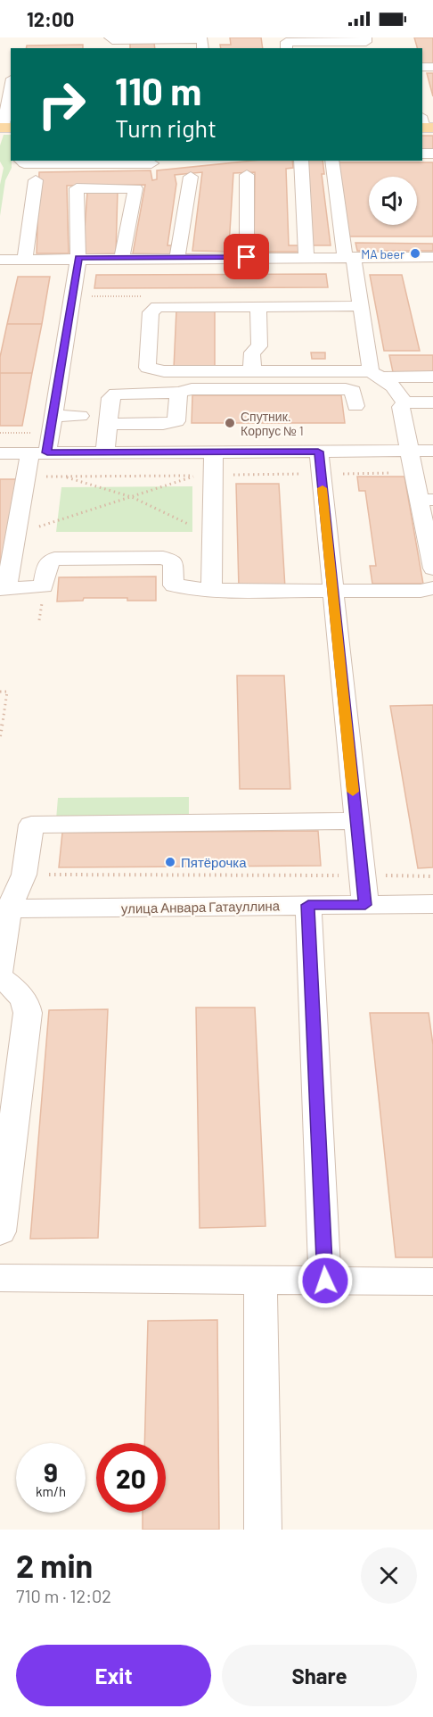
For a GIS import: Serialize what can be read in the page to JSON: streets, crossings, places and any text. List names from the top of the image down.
{
  "streets": {
    "street": ["улица Анвара Гатауллина"]
  },
  "places": ["MA beer", "Спутник. Корпус № 1", "Пятёрочка"],
  "page": {
    "status": "12:00",
    "turn": ["110 m", "Turn right"],
    "speed": "9 km/h",
    "limit": "20",
    "heading": ["2 min", "710 m · 12:02"],
    "buttons": ["Exit", "Share"]
  }
}
